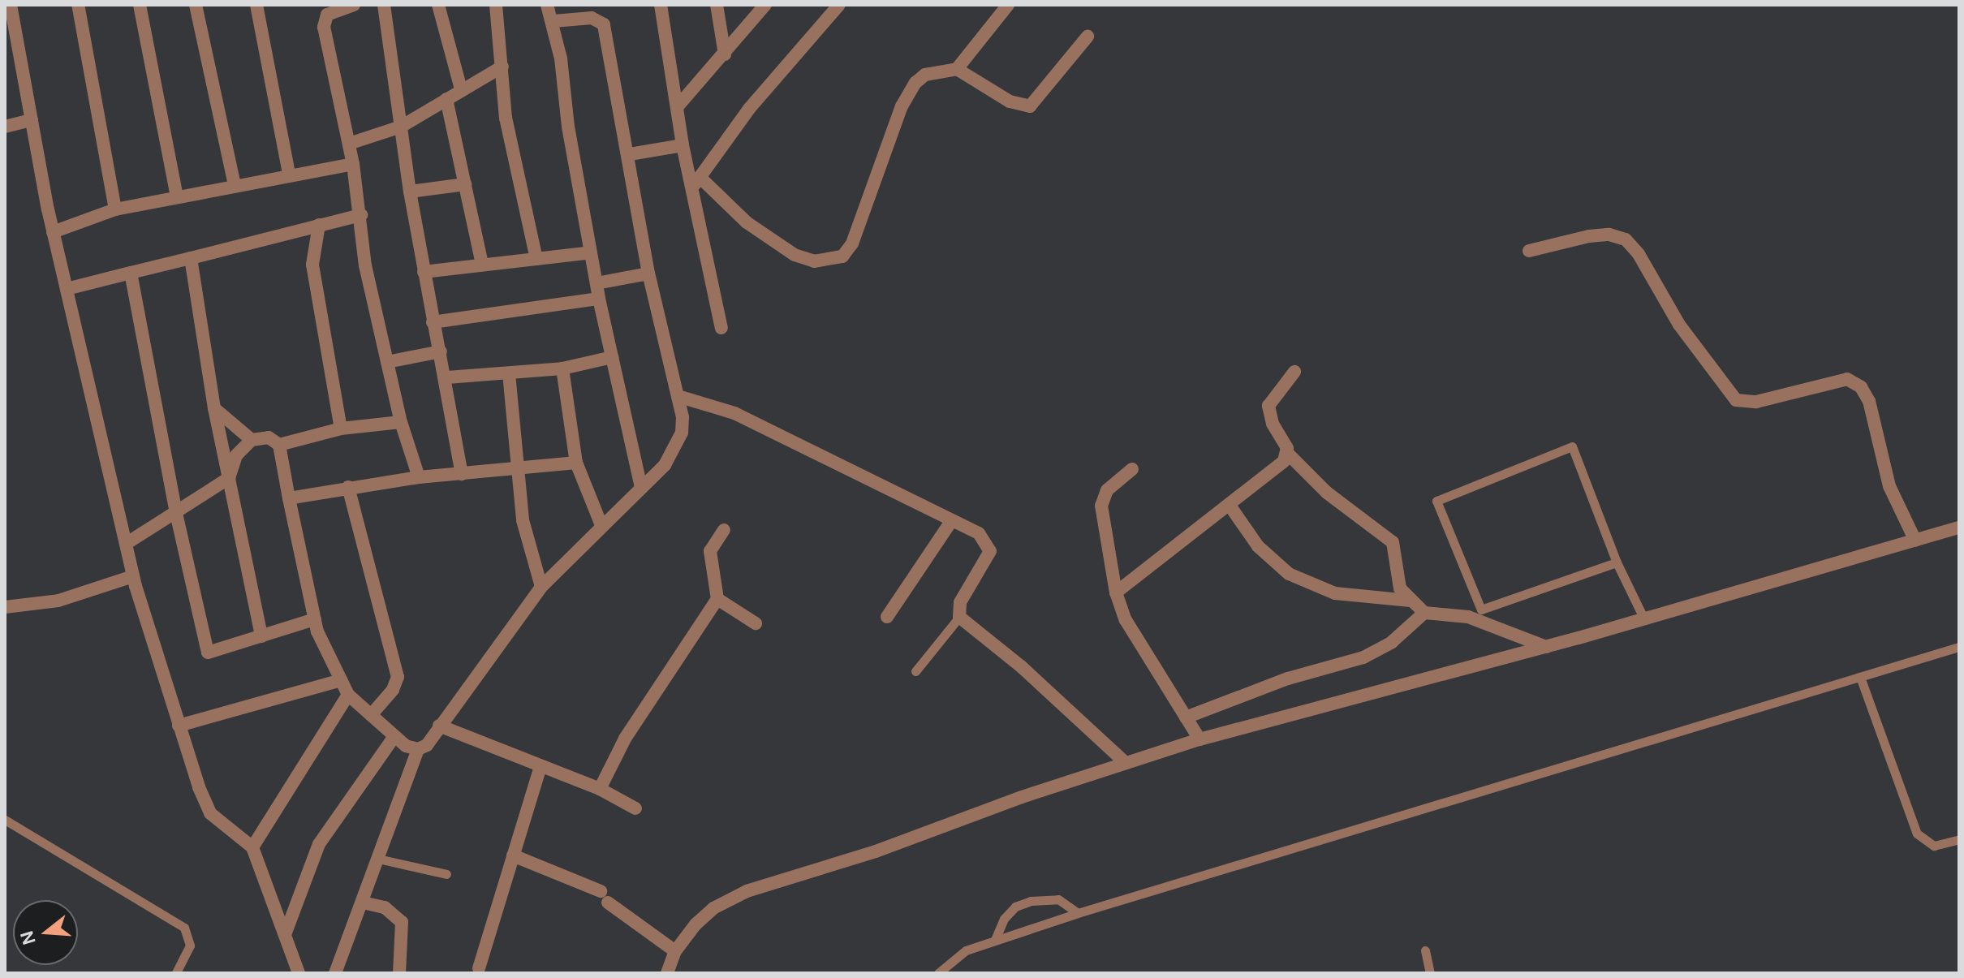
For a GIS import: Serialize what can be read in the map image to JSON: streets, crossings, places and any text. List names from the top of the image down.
{
  "north": "left"
}
